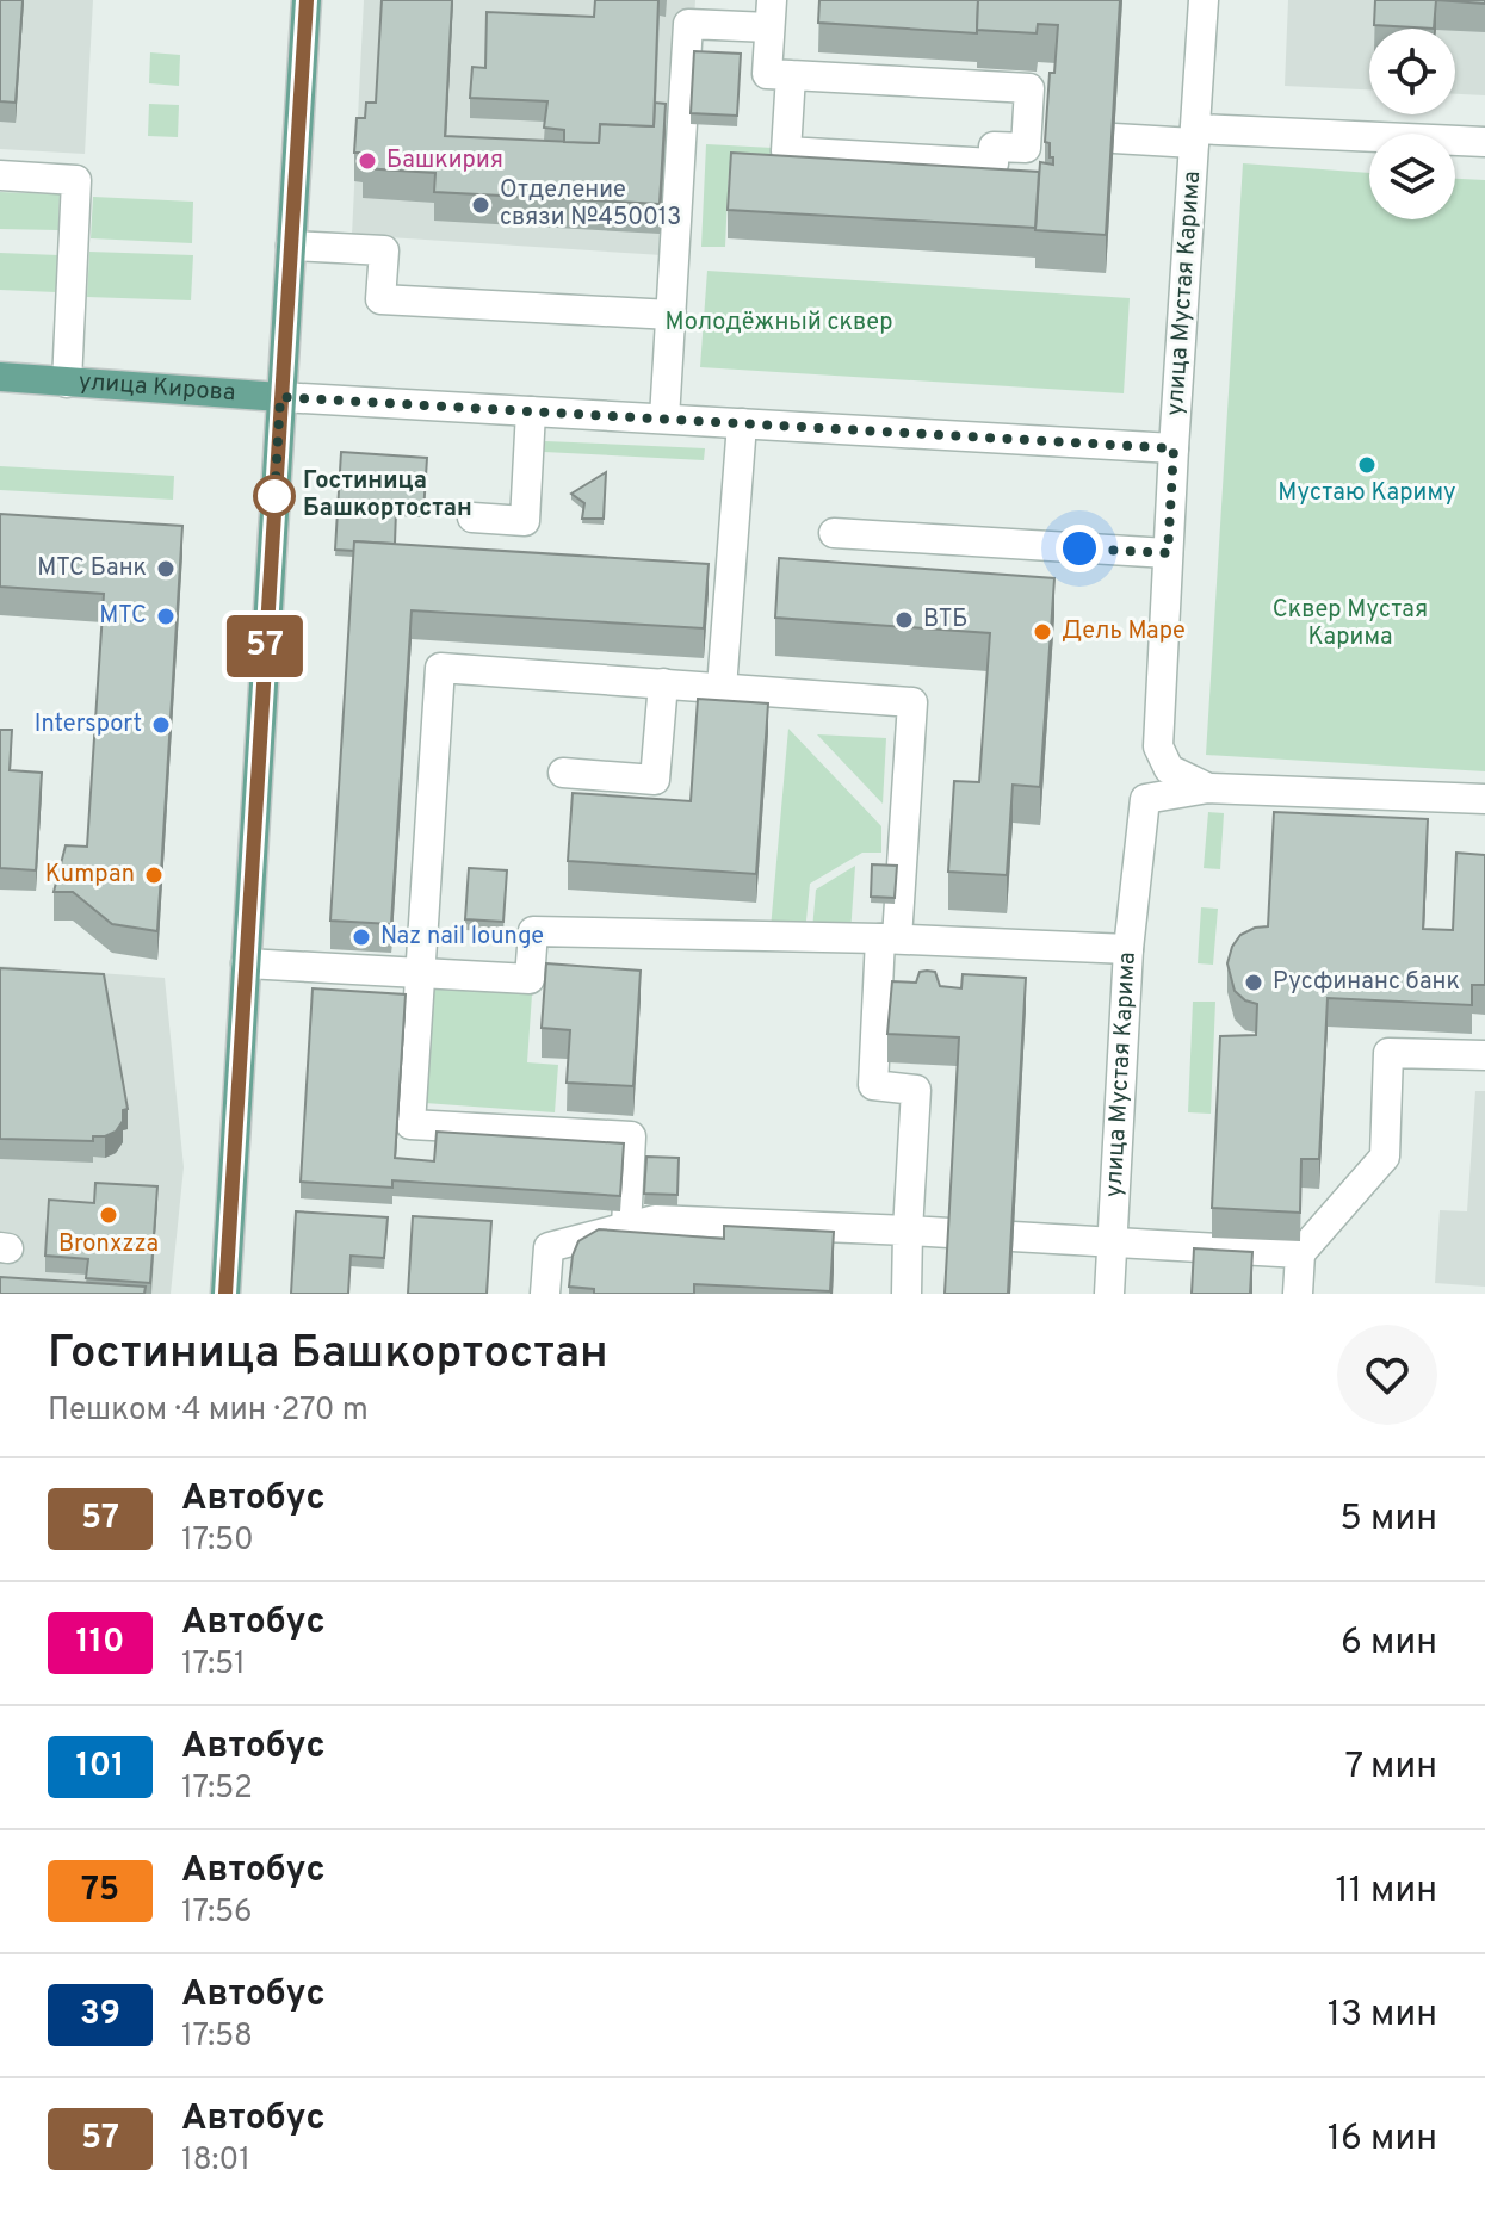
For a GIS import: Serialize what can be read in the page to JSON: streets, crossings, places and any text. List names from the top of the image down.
{
  "streets": {
    "main road": ["улица Кирова"],
    "street": ["улица Мустая Карима"]
  },
  "crossings": [
    ["улица Мустая Карима", "улица Кирова"]
  ],
  "parks": ["Молодёжный сквер", "Сквер Мустая Карима"],
  "places": [
    "Башкирия",
    "Отделение связи №450013",
    "Мустаю Кариму",
    "Гостиница Башкортостан",
    "МТС Банк",
    "МТС",
    "ВТБ",
    "Дель Маре",
    "Intersport",
    "Kumpan",
    "Naz nail lounge",
    "Русфинанс банк",
    "Bronxzza"
  ],
  "lines": ["bus line 57"],
  "page": {
    "on_map": "57",
    "heading": ["Гостиница Башкортостан", "Пешком · 4 мин · 270 m"],
    "list": [
      {
        "mark": "57",
        "name": "Автобус",
        "note": "17:50",
        "value": "5 мин"
      },
      {
        "mark": "110",
        "name": "Автобус",
        "note": "17:51",
        "value": "6 мин"
      },
      {
        "mark": "101",
        "name": "Автобус",
        "note": "17:52",
        "value": "7 мин"
      },
      {
        "mark": "75",
        "name": "Автобус",
        "note": "17:56",
        "value": "11 мин"
      },
      {
        "mark": "39",
        "name": "Автобус",
        "note": "17:58",
        "value": "13 мин"
      },
      {
        "mark": "57",
        "name": "Автобус",
        "note": "18:01",
        "value": "16 мин"
      }
    ]
  }
}
